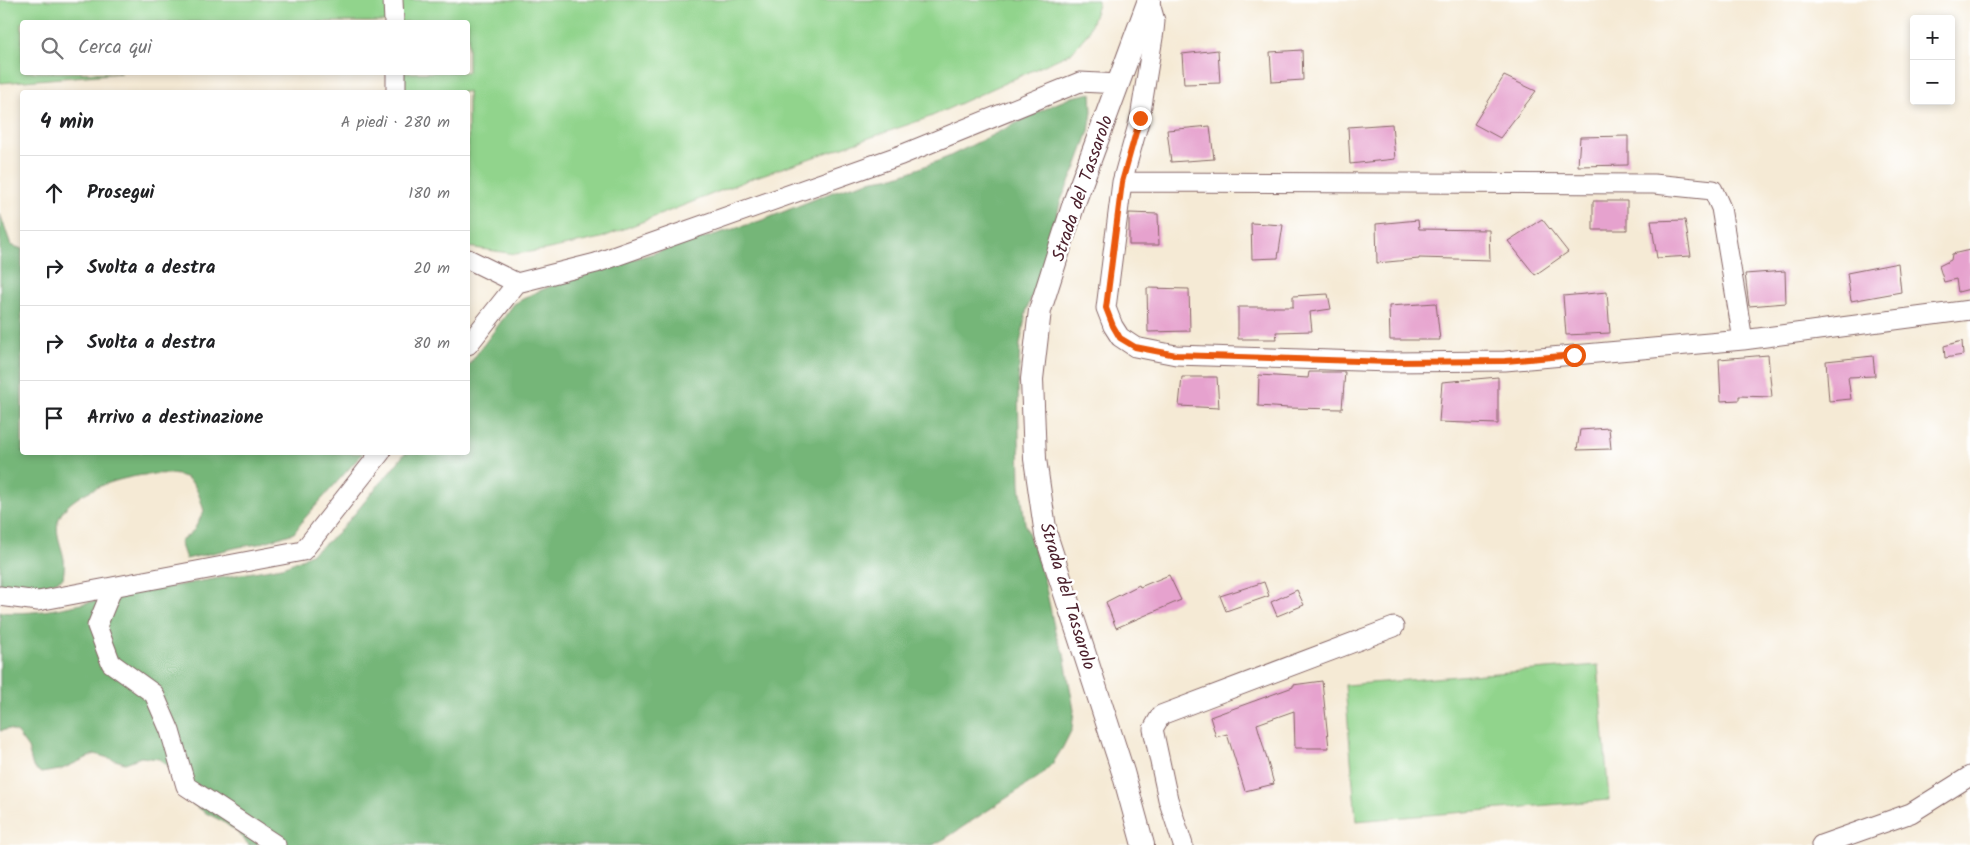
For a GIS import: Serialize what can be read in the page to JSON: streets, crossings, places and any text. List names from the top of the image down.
{
  "streets": {
    "main road": ["Strada del Tassarolo"]
  },
  "page": {
    "map_buttons": ["+", "−"],
    "search": "Cerca qui",
    "heading": ["4 min", "A piedi · 280 m"],
    "list": [
      ["Prosegui", "180 m"],
      ["Svolta a destra", "20 m"],
      ["Svolta a destra", "80 m"],
      "Arrivo a destinazione"
    ]
  }
}
